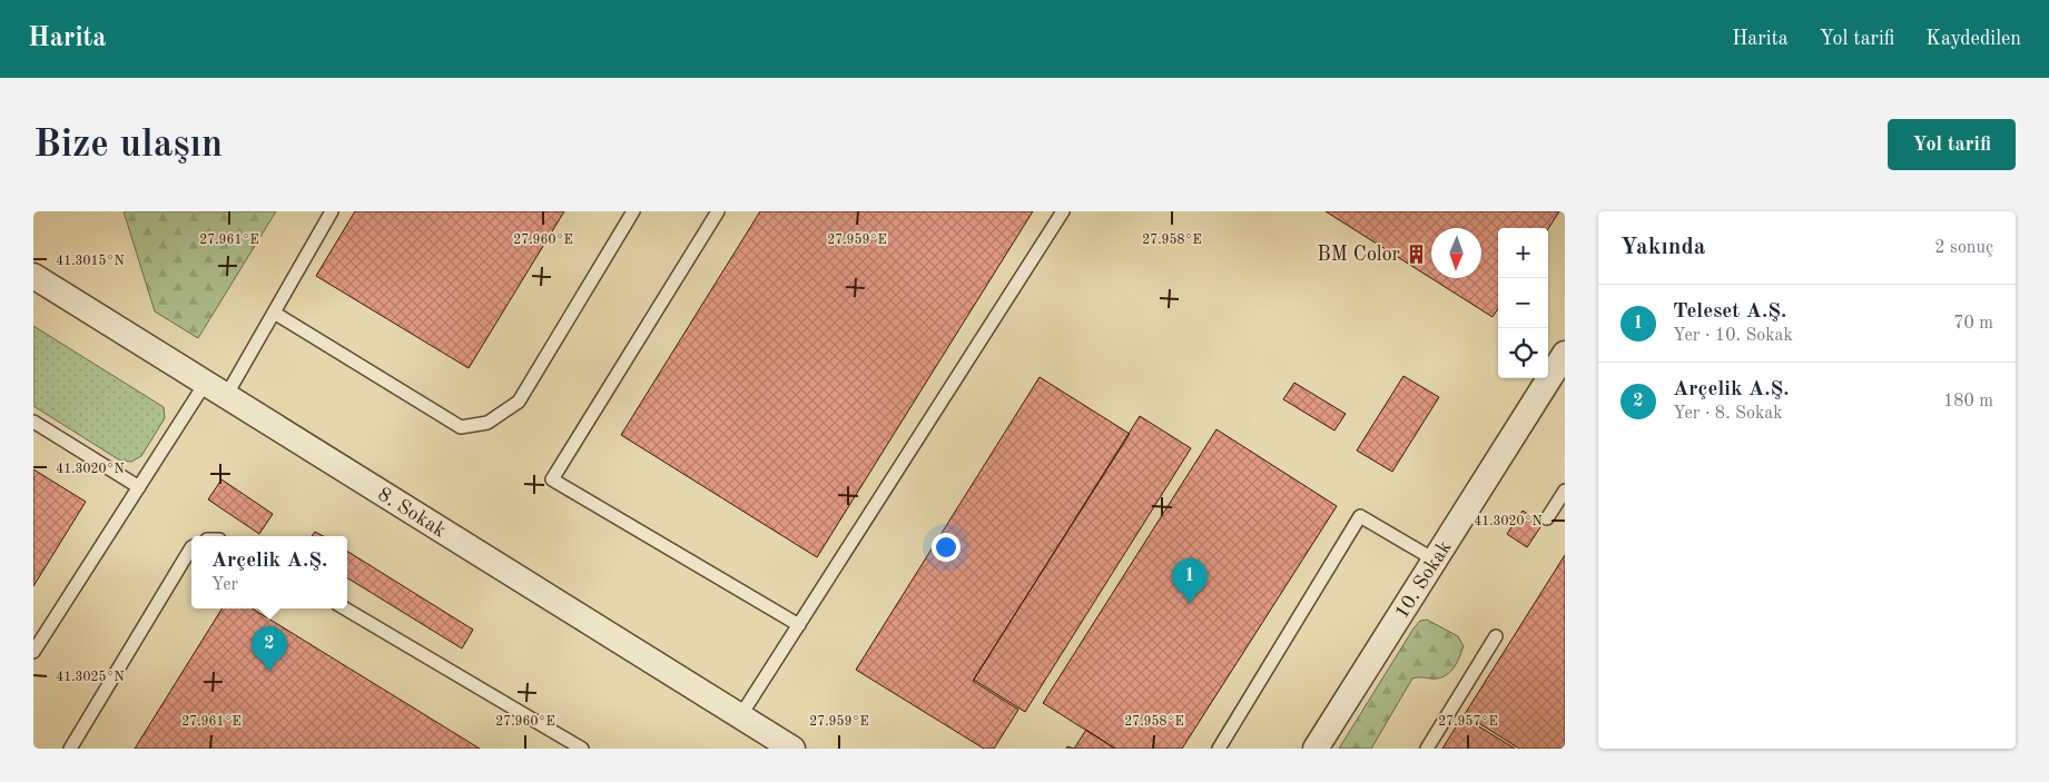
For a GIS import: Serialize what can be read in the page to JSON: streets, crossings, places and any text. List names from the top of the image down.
{
  "streets": {
    "street": ["8. Sokak", "10. Sokak"]
  },
  "places": {
    "building": ["BM Color"]
  },
  "north": "bottom",
  "page": {
    "header": "Harita",
    "nav": ["Harita", "Yol tarifi", "Kaydedilen"],
    "buttons": "Yol tarifi",
    "title": "Bize ulaşın",
    "heading": ["Yakında", "2 sonuç"],
    "map_buttons": ["+", "−"],
    "list": [
      {
        "mark": "1",
        "name": "Teleset A.Ş.",
        "note": "Yer · 10. Sokak",
        "value": "70 m"
      },
      {
        "mark": "2",
        "name": "Arçelik A.Ş.",
        "note": "Yer · 8. Sokak",
        "value": "180 m"
      }
    ],
    "popup": ["Arçelik A.Ş.", "Yer"],
    "pins": ["1", "2"]
  },
  "coordinates": [
    "27.961°E",
    "27.960°E",
    "27.959°E",
    "27.958°E",
    "41.3015°N",
    "41.3020°N",
    "41.3025°N",
    "27.957°E"
  ]
}
